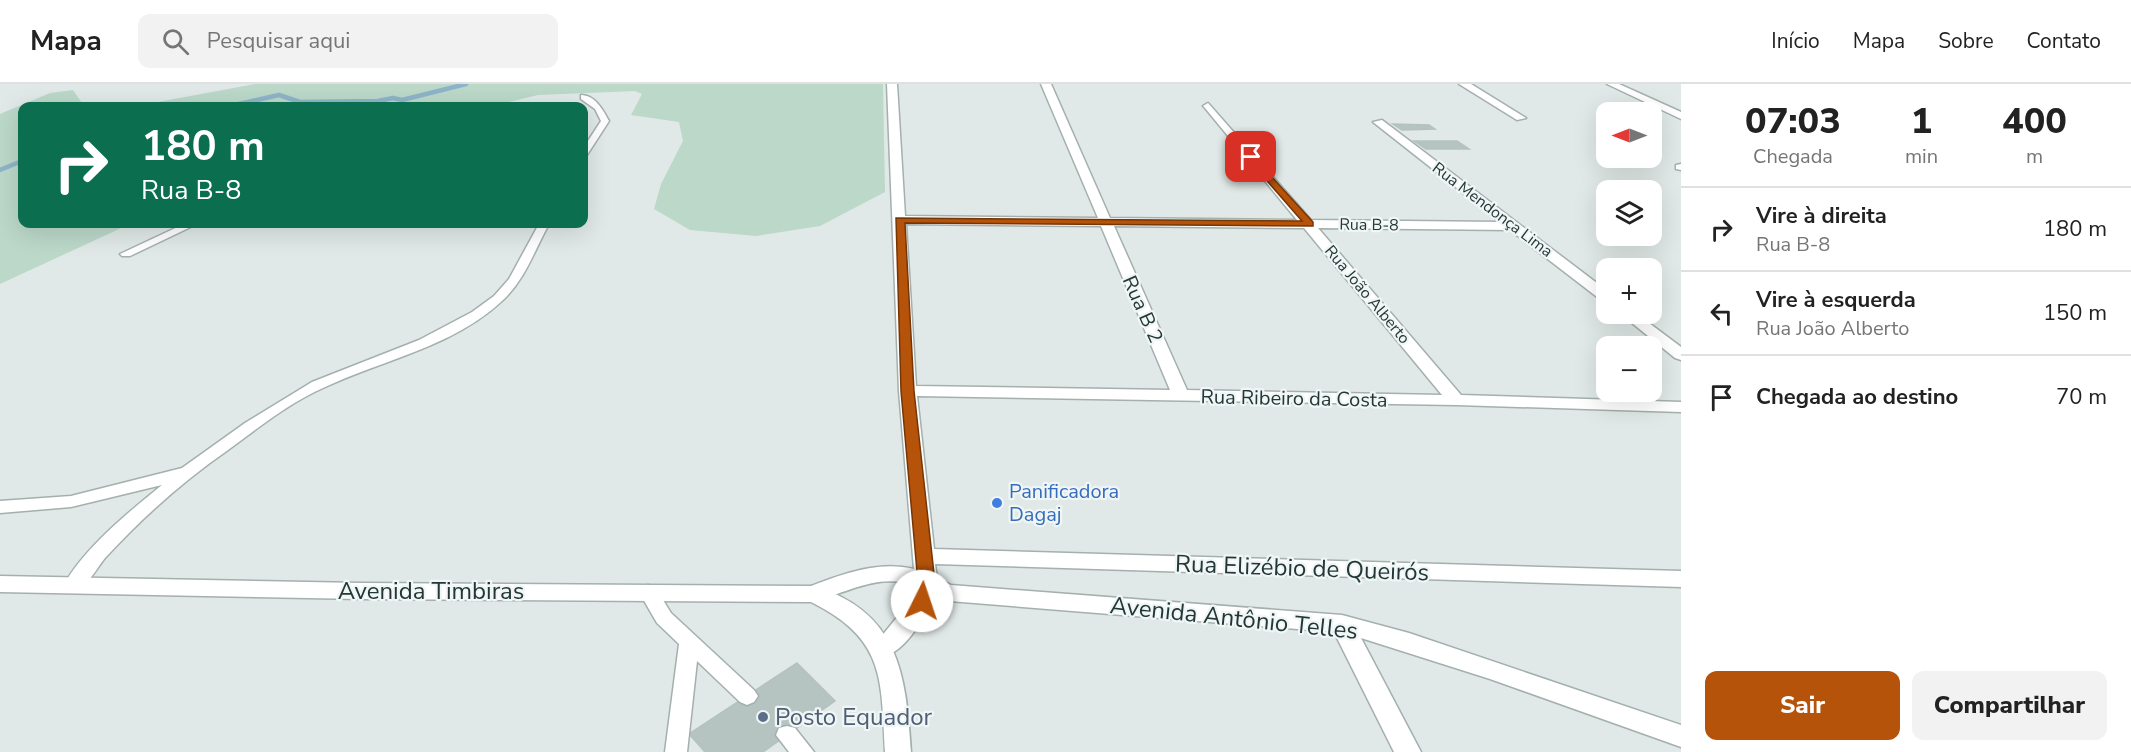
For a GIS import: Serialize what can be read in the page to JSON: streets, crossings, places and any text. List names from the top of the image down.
{
  "streets": {
    "street": [
      "Rua Mendonça Lima",
      "Rua B-8",
      "Rua João Alberto",
      "Rua B 2",
      "Rua Ribeiro da Costa",
      "Rua Elizébio de Queirós",
      "Avenida Timbiras",
      "Avenida Antônio Telles"
    ]
  },
  "crossings": [
    ["Rua Mendonça Lima", "Rua B-8"],
    ["Rua B-8", "Rua João Alberto"],
    ["Rua B-8", "Rua B 2"],
    ["Rua João Alberto", "Rua Ribeiro da Costa"],
    ["Rua B 2", "Rua Ribeiro da Costa"],
    ["Avenida Timbiras", "Avenida Antônio Telles"]
  ],
  "places": ["Panificadora Dagaj", "Posto Equador"],
  "north": "left",
  "page": {
    "header": "Mapa",
    "search": "Pesquisar aqui",
    "nav": [
      "Início",
      "Mapa",
      "Sobre",
      "Contato"
    ],
    "eta": [
      "07:03",
      "Chegada",
      "1",
      "min",
      "400",
      "m"
    ],
    "map_buttons": ["+", "−"],
    "turn": ["180 m", "Rua B-8"],
    "list": [
      {
        "name": "Vire à direita",
        "note": "Rua B-8",
        "value": "180 m"
      },
      {
        "name": "Vire à esquerda",
        "note": "Rua João Alberto",
        "value": "150 m"
      },
      {
        "name": "Chegada ao destino",
        "value": "70 m"
      }
    ],
    "buttons": ["Sair", "Compartilhar"]
  }
}
